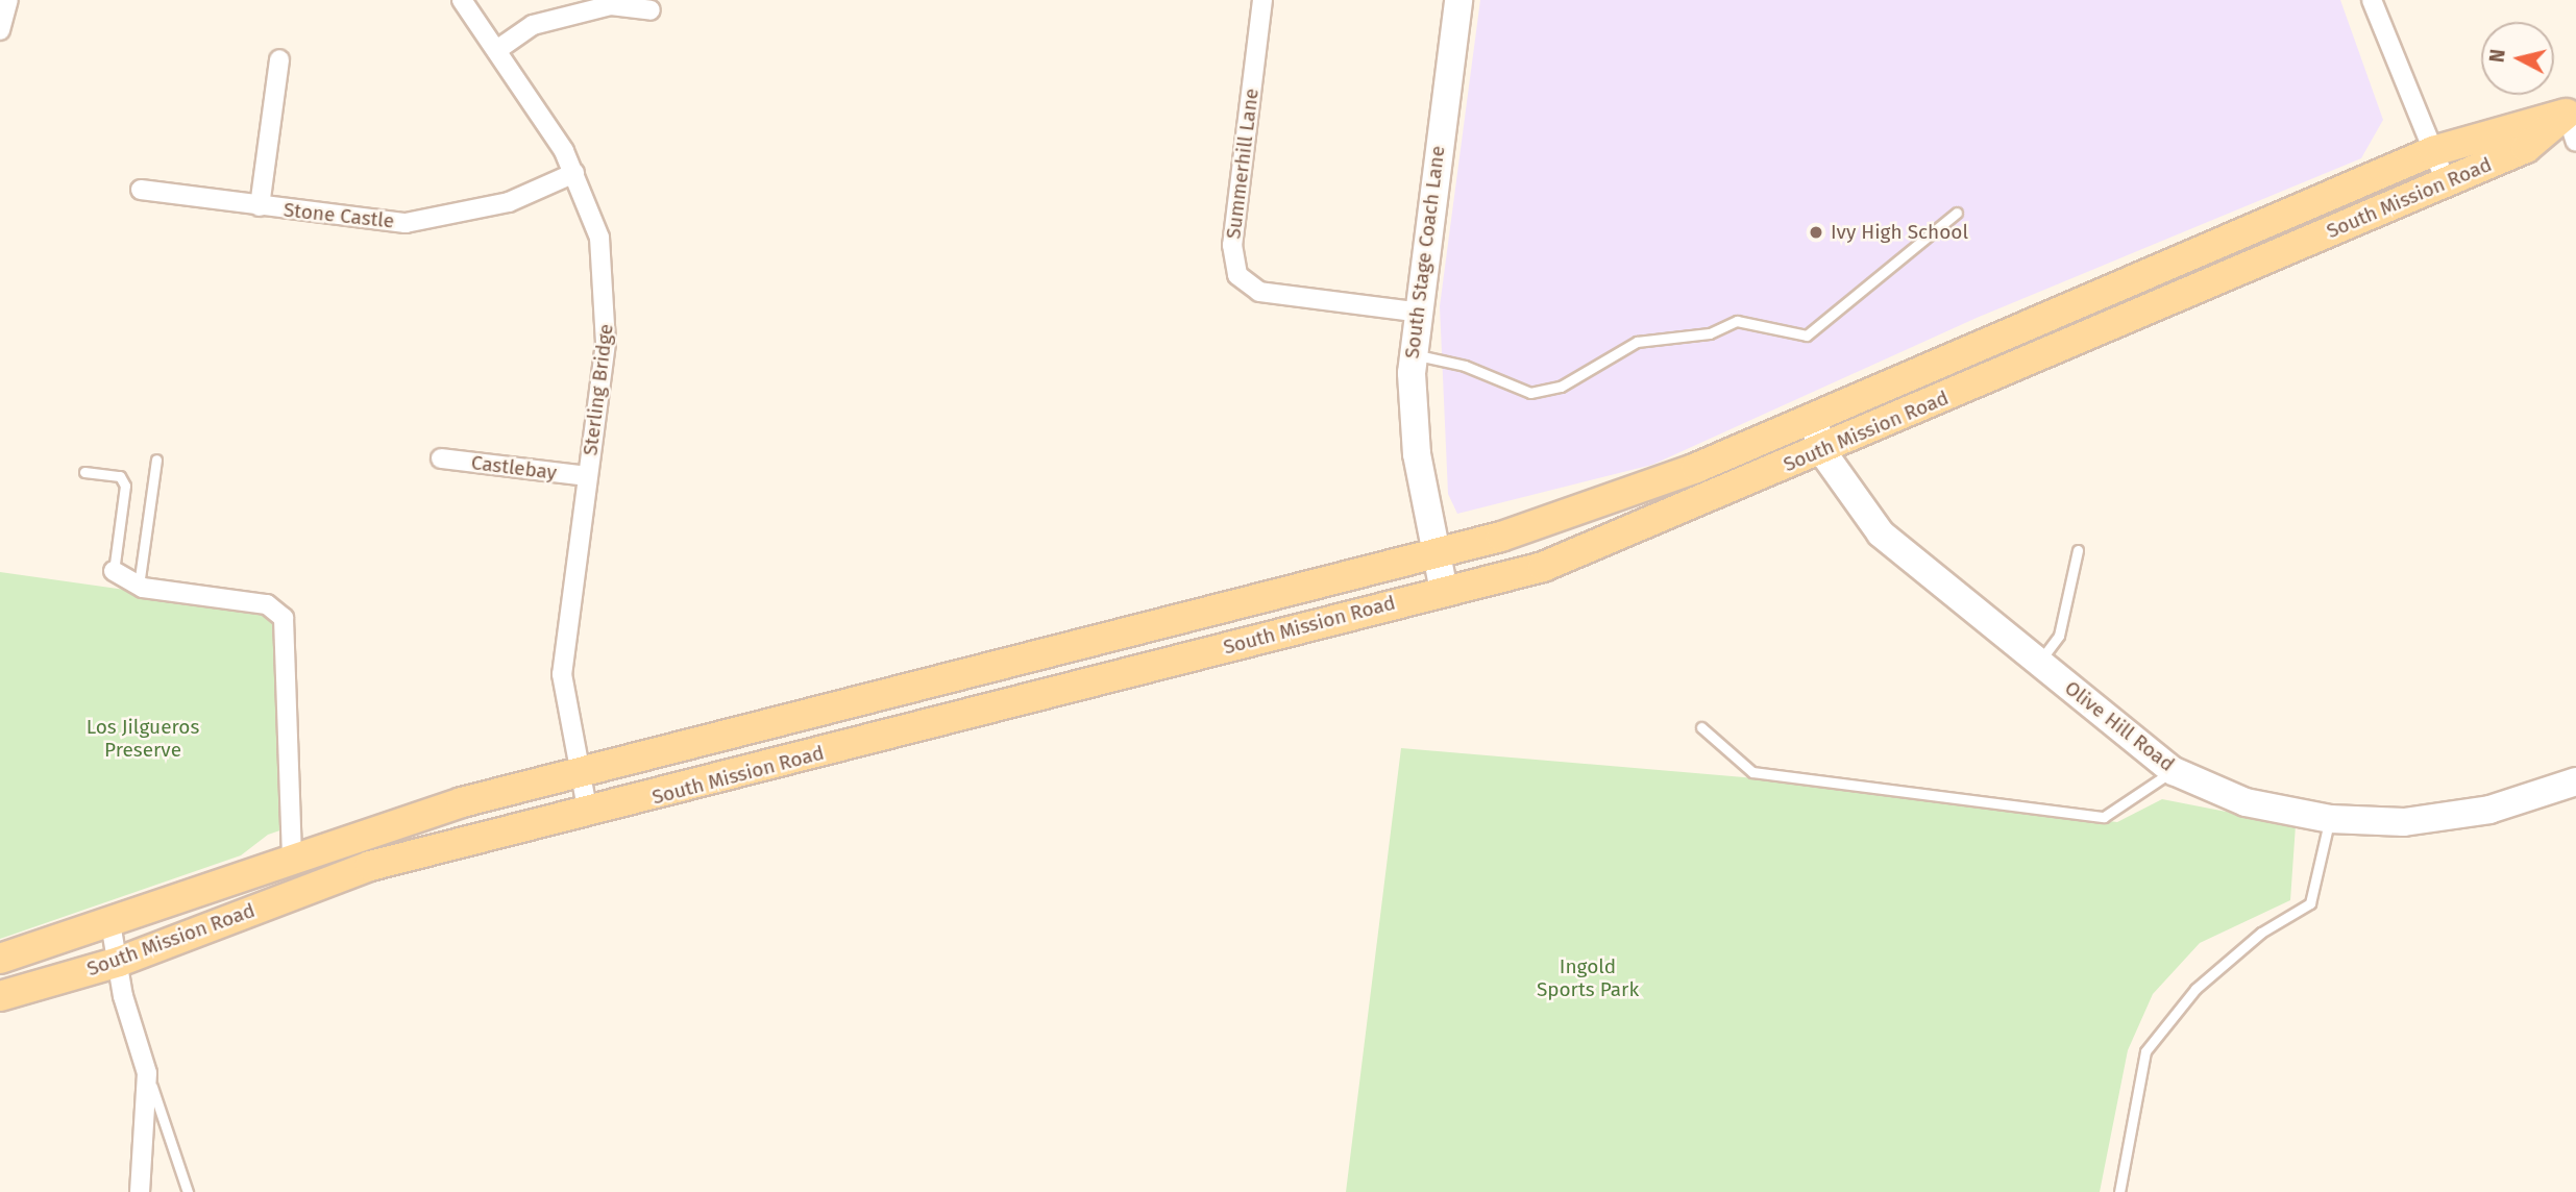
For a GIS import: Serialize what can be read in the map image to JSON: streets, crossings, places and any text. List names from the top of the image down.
{
  "streets": {
    "main road": ["South Mission Road", "South Stage Coach Lane", "Olive Hill Road"],
    "street": [
      "Summerhill Lane",
      "Stone Castle",
      "Sterling Bridge",
      "Castlebay"
    ]
  },
  "crossings": [
    ["Summerhill Lane", "South Stage Coach Lane"],
    ["South Mission Road", "South Stage Coach Lane"],
    ["South Mission Road", "Sterling Bridge"],
    ["South Mission Road", "Olive Hill Road"],
    ["Stone Castle", "Sterling Bridge"],
    ["Sterling Bridge", "Castlebay"]
  ],
  "parks": ["Los Jilgueros Preserve", "Ingold Sports Park"],
  "places": ["Ivy High School"],
  "north": "left"
}
